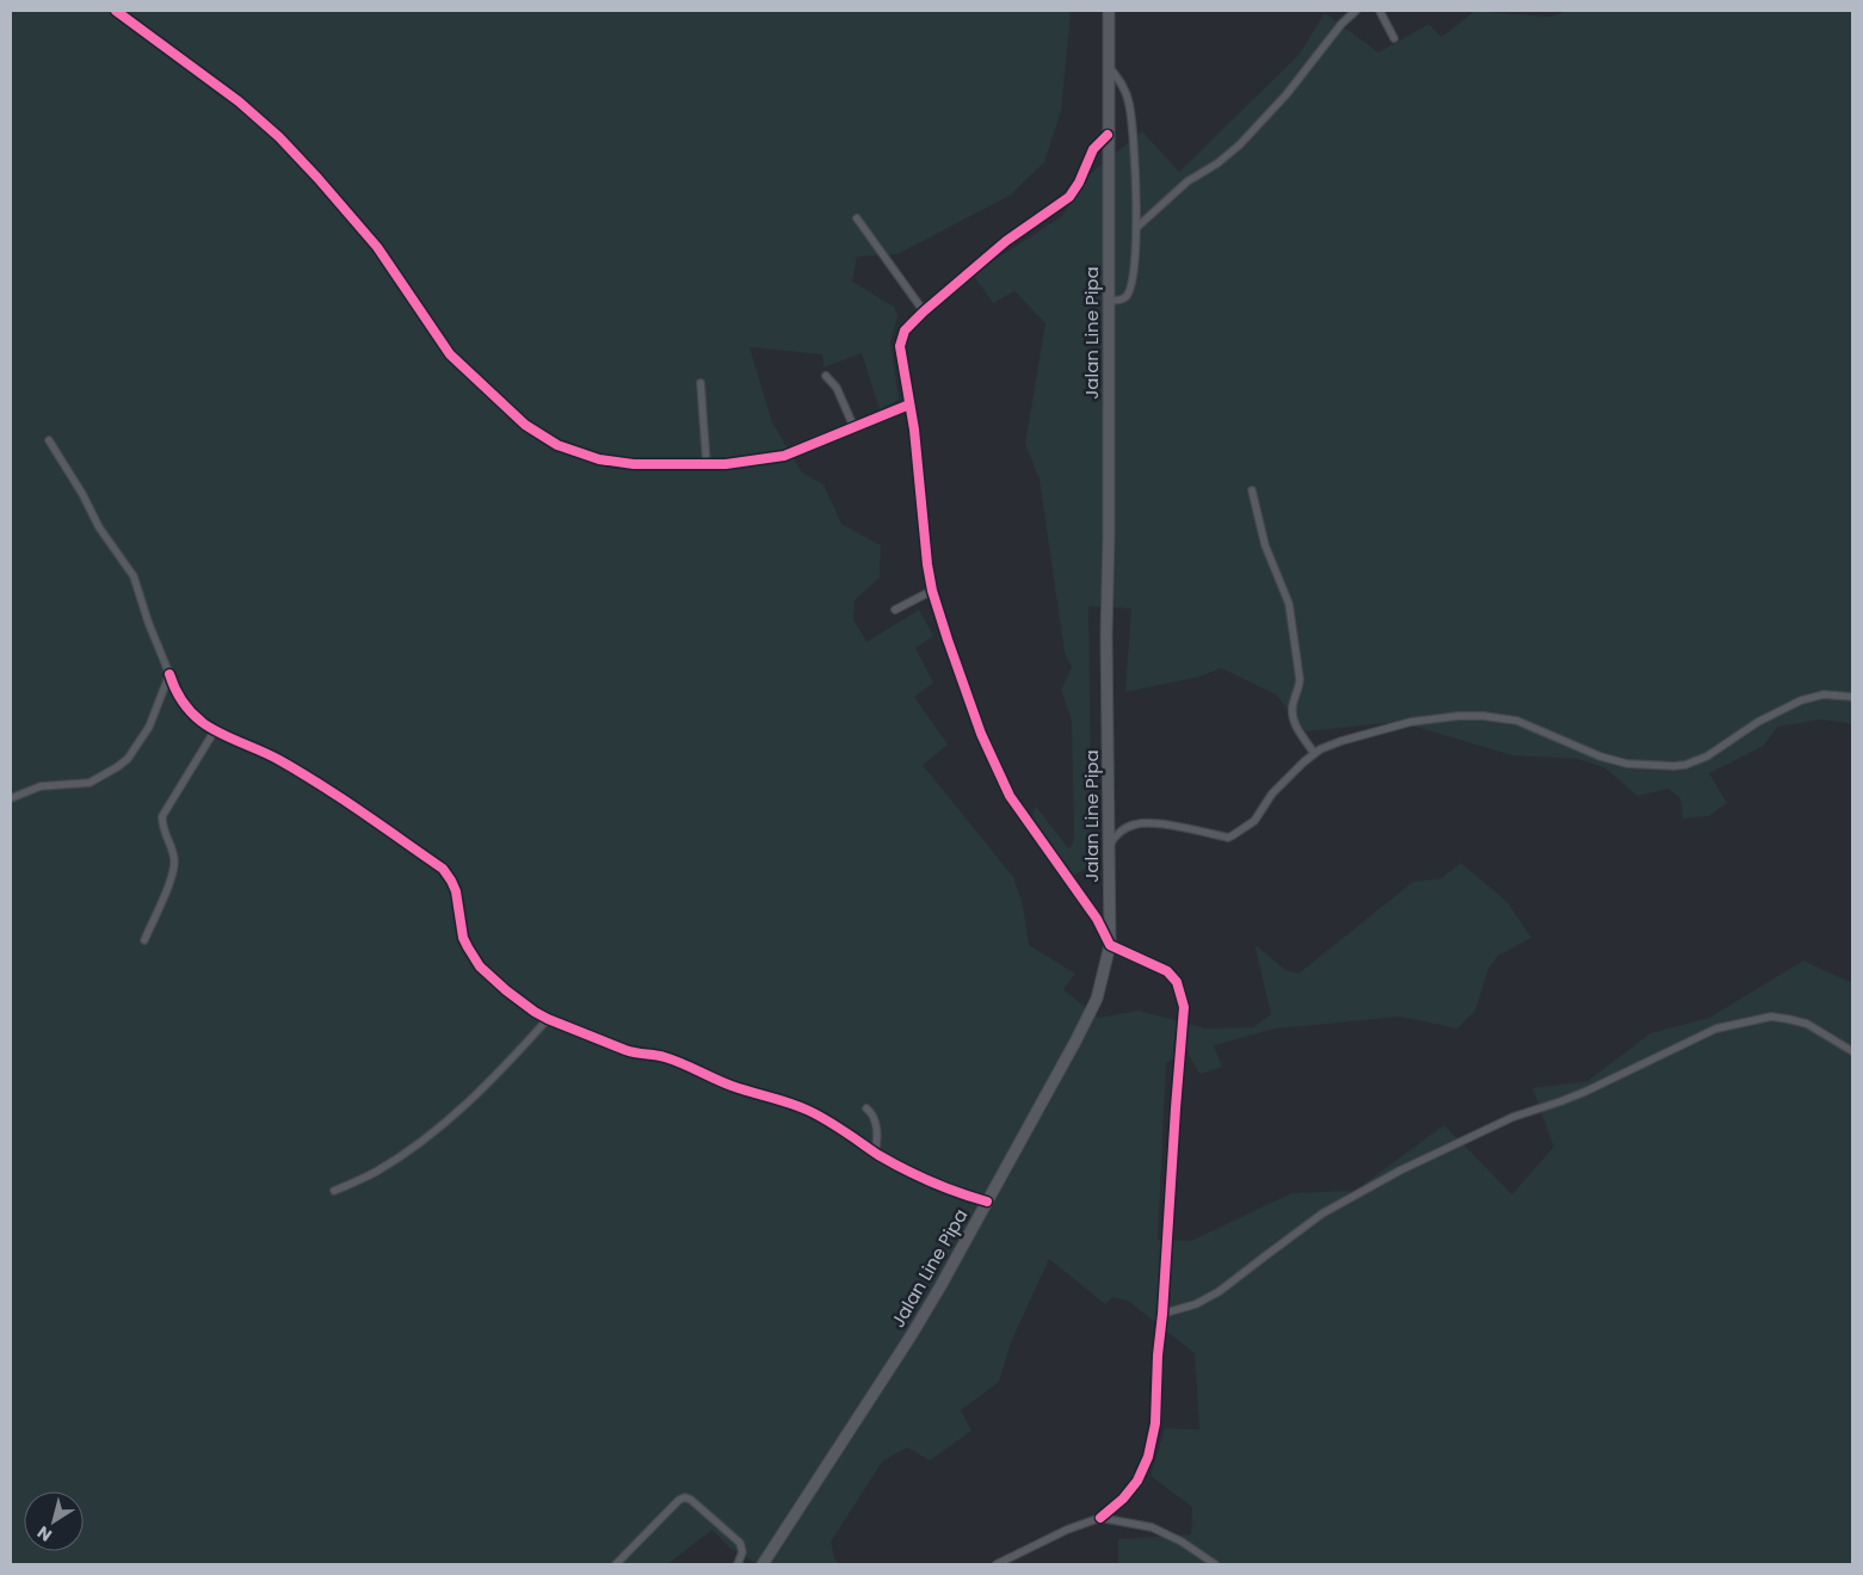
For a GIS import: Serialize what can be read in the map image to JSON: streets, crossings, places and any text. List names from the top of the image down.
{
  "streets": {
    "main road": ["Jalan Line Pipa"]
  },
  "north": "bottom left"
}
